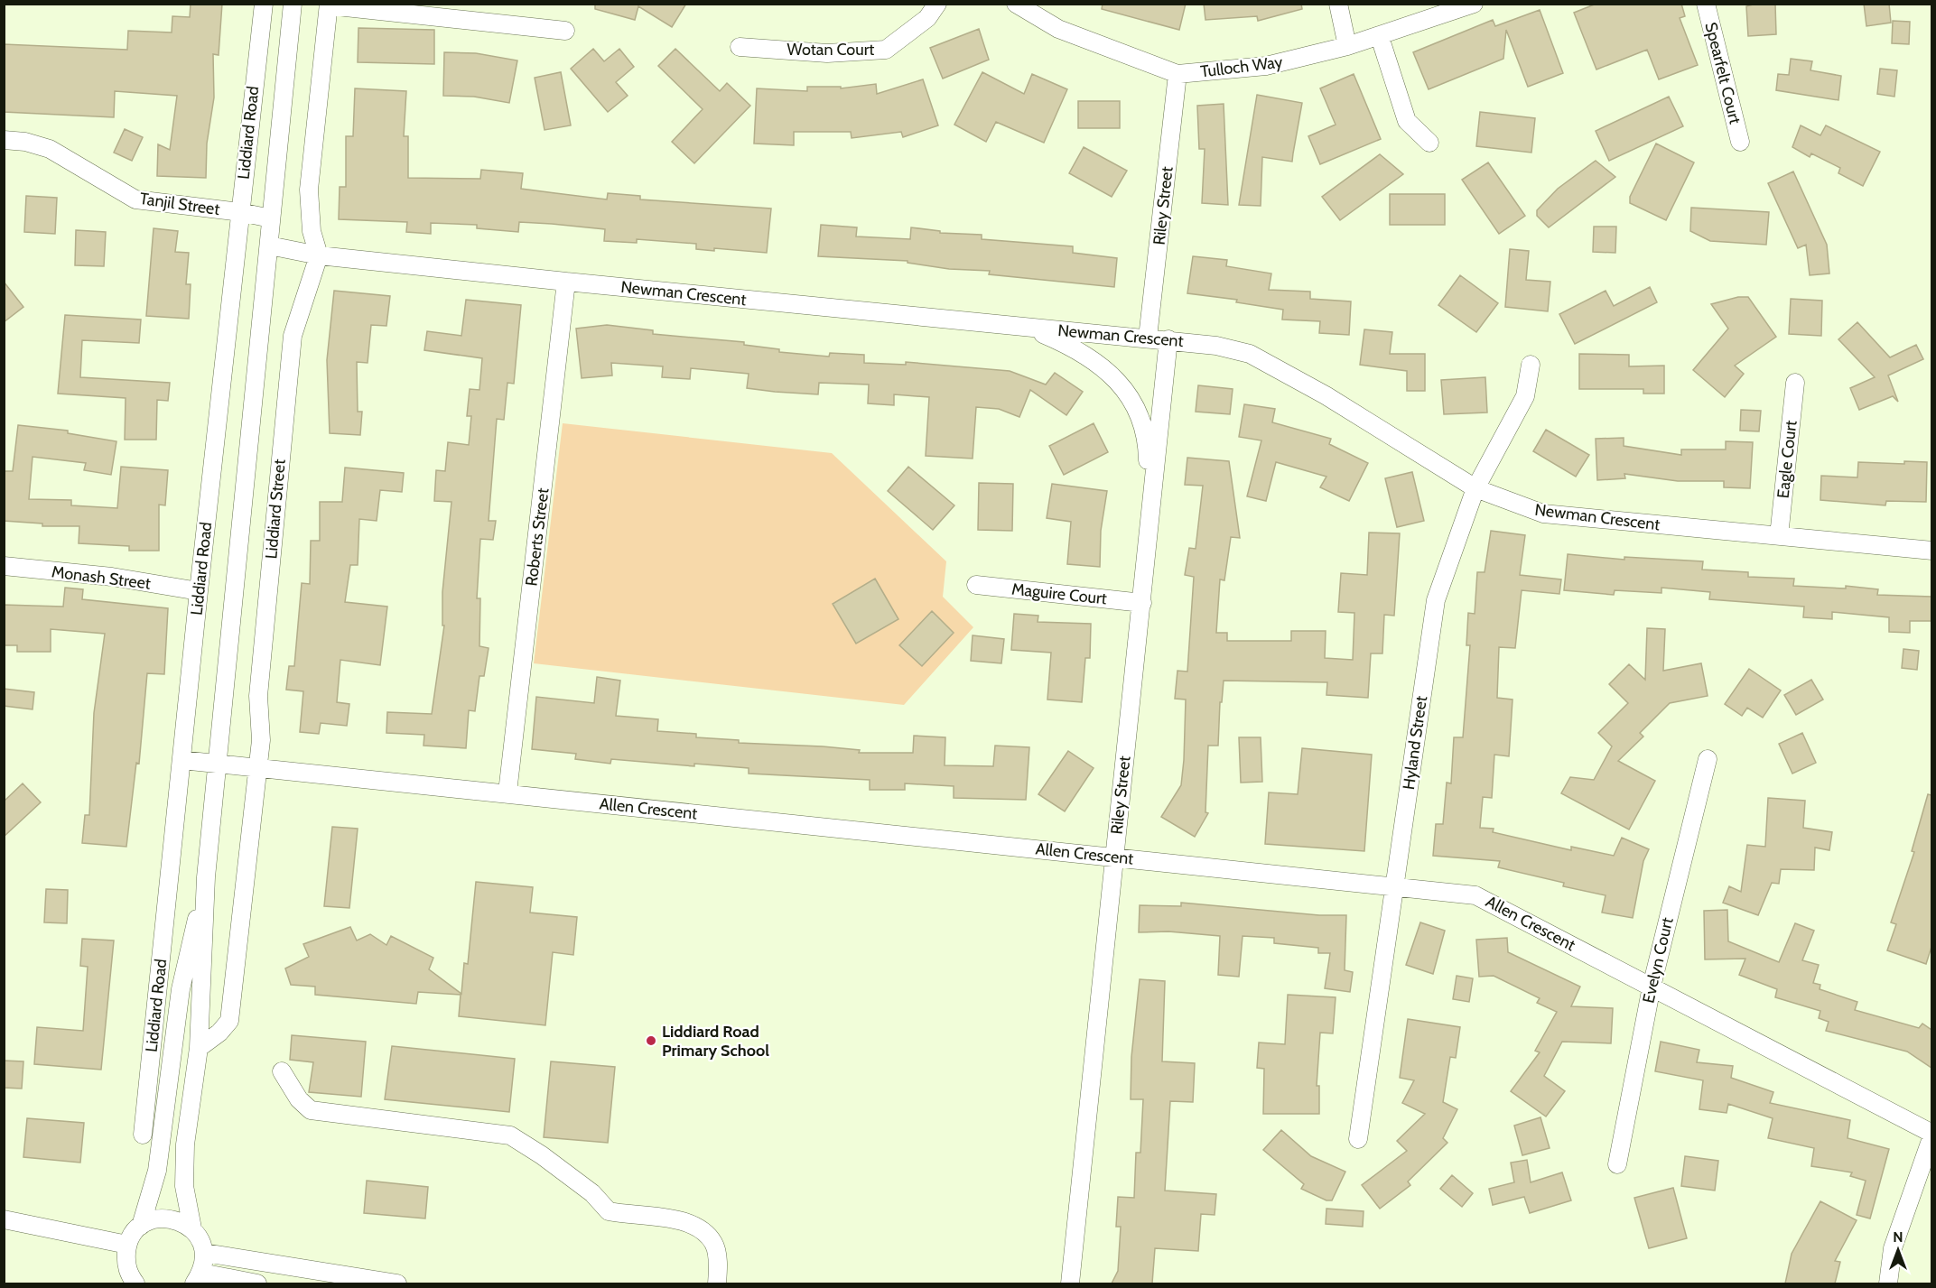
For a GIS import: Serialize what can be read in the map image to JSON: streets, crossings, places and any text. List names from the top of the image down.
{
  "streets": {
    "street": [
      "Wotan Court",
      "Tulloch Way",
      "Spearfelt Court",
      "Liddiard Road",
      "Tanjil Street",
      "Riley Street",
      "Newman Crescent",
      "Eagle Court",
      "Liddiard Street",
      "Roberts Street",
      "Monash Street",
      "Maguire Court",
      "Hyland Street",
      "Allen Crescent",
      "Evelyn Court"
    ]
  },
  "crossings": [
    ["Tulloch Way", "Riley Street"],
    ["Liddiard Road", "Tanjil Street"],
    ["Liddiard Road", "Newman Crescent"],
    ["Liddiard Road", "Monash Street"],
    ["Liddiard Road", "Allen Crescent"],
    ["Riley Street", "Newman Crescent"],
    ["Riley Street", "Maguire Court"],
    ["Riley Street", "Allen Crescent"],
    ["Newman Crescent", "Eagle Court"],
    ["Newman Crescent", "Liddiard Street"],
    ["Newman Crescent", "Roberts Street"],
    ["Newman Crescent", "Hyland Street"],
    ["Liddiard Street", "Allen Crescent"],
    ["Roberts Street", "Allen Crescent"],
    ["Hyland Street", "Allen Crescent"],
    ["Allen Crescent", "Evelyn Court"]
  ],
  "places": ["Liddiard Road Primary School"],
  "north": "top"
}
